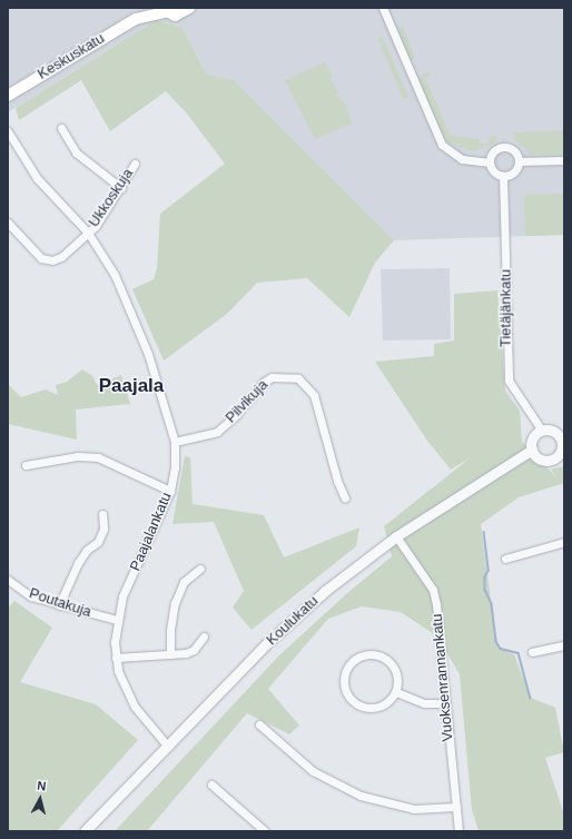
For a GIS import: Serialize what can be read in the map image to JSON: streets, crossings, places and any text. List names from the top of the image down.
{
  "streets": {
    "main road": ["Keskuskatu"],
    "street": [
      "Ukkoskuja",
      "Tietäjänkatu",
      "Pilvikuja",
      "Paajalankatu",
      "Poutakuja",
      "Koulukatu",
      "Vuoksenrannankatu"
    ]
  },
  "crossings": [
    ["Ukkoskuja", "Paajalankatu"],
    ["Tietäjänkatu", "Koulukatu"],
    ["Pilvikuja", "Paajalankatu"],
    ["Paajalankatu", "Poutakuja"],
    ["Paajalankatu", "Koulukatu"],
    ["Koulukatu", "Vuoksenrannankatu"]
  ],
  "districts": ["Paajala"],
  "north": "top"
}
